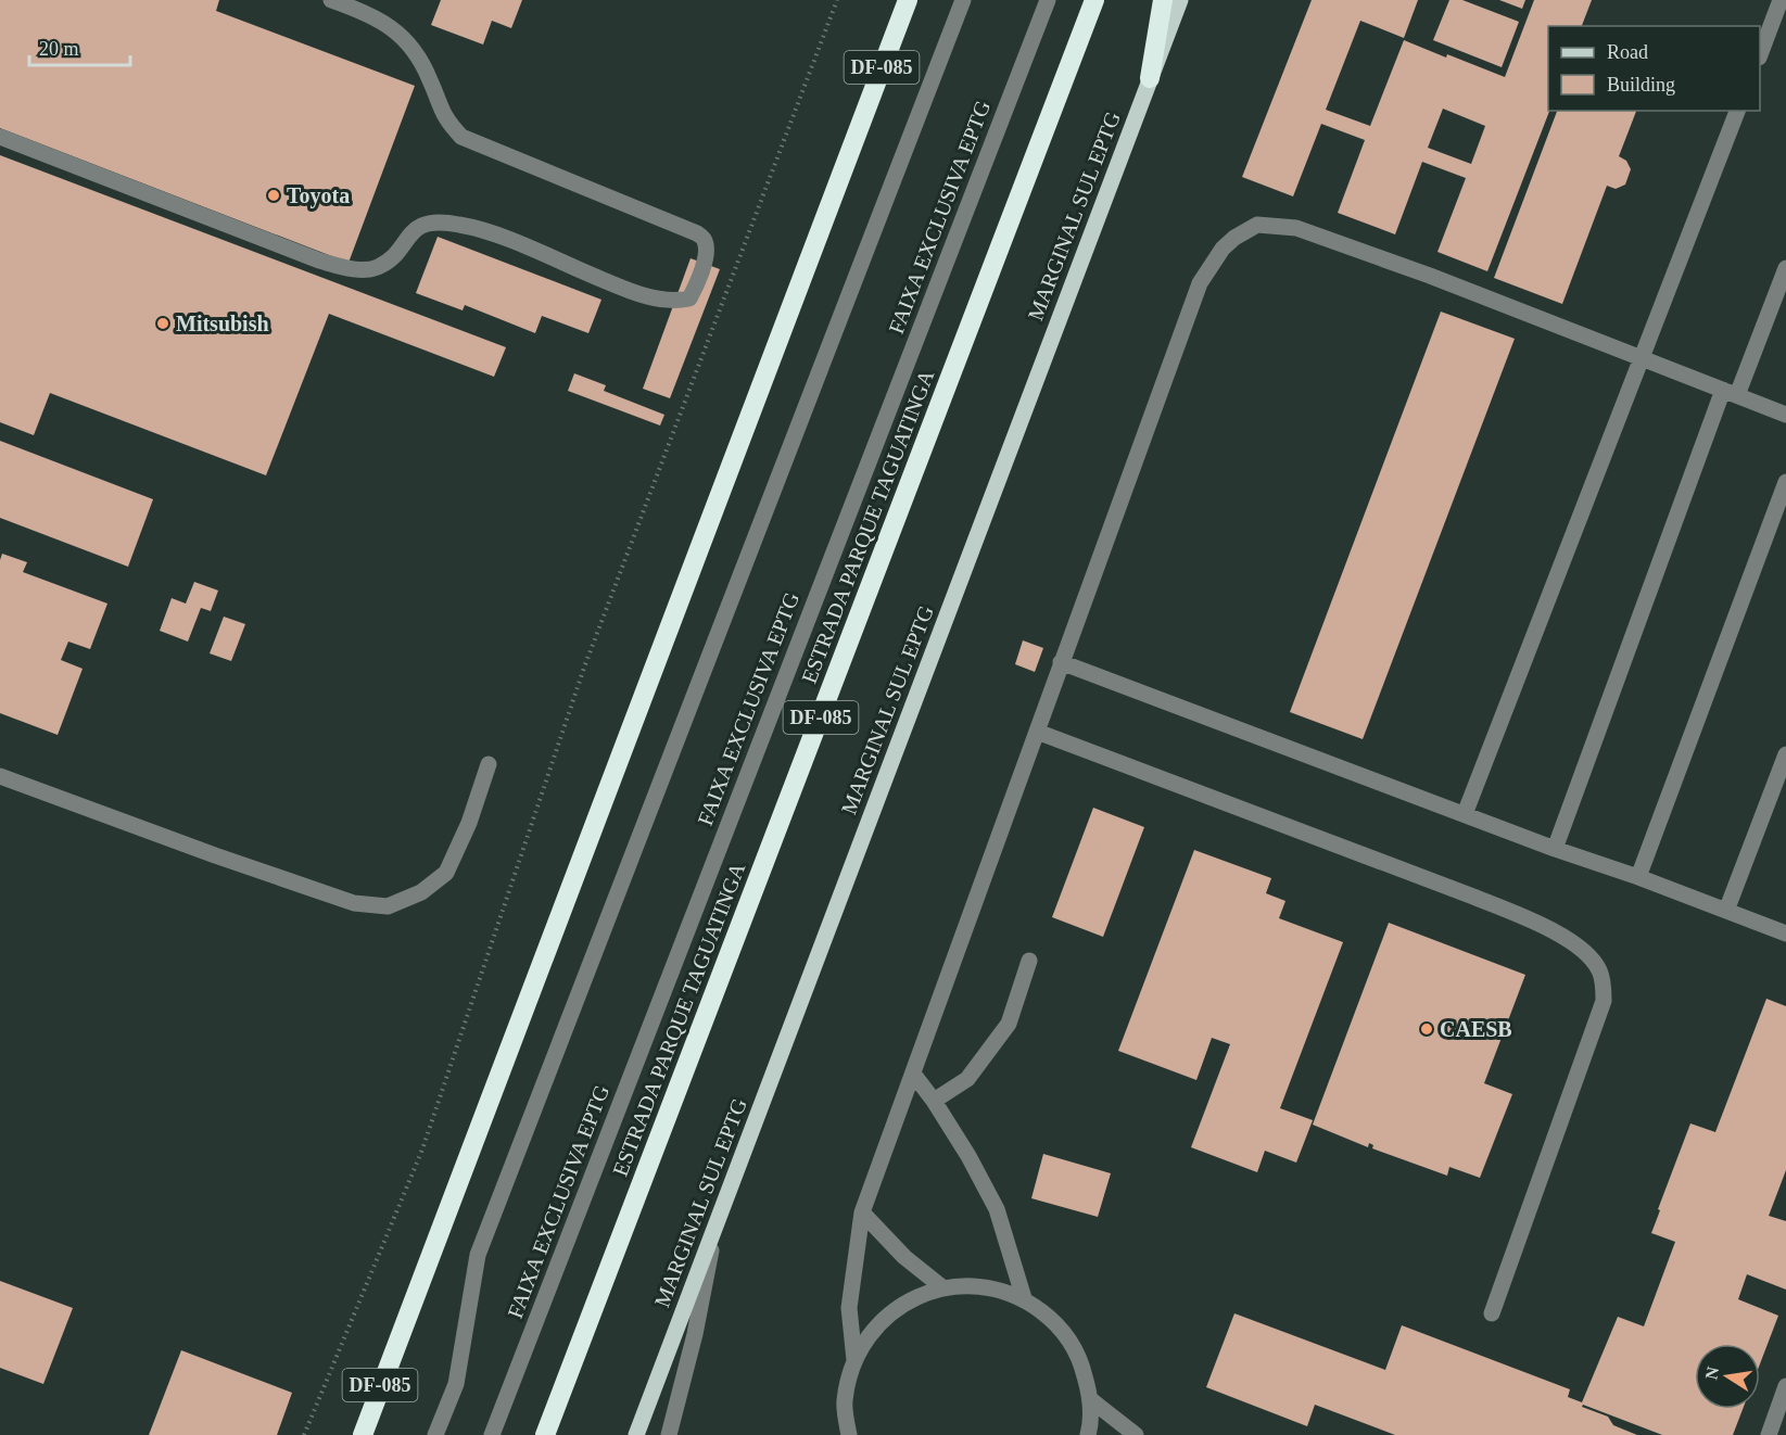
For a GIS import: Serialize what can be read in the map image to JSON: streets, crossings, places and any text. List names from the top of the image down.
{
  "streets": {
    "highway": ["DF-085", "ESTRADA PARQUE TAGUATINGA"],
    "main road": ["MARGINAL SUL EPTG"],
    "lane": ["FAIXA EXCLUSIVA EPTG"]
  },
  "places": ["Toyota", "Mitsubish", "CAESB"],
  "legend": ["Road", "Building"],
  "scale_bar": "20 m",
  "north": "left"
}
